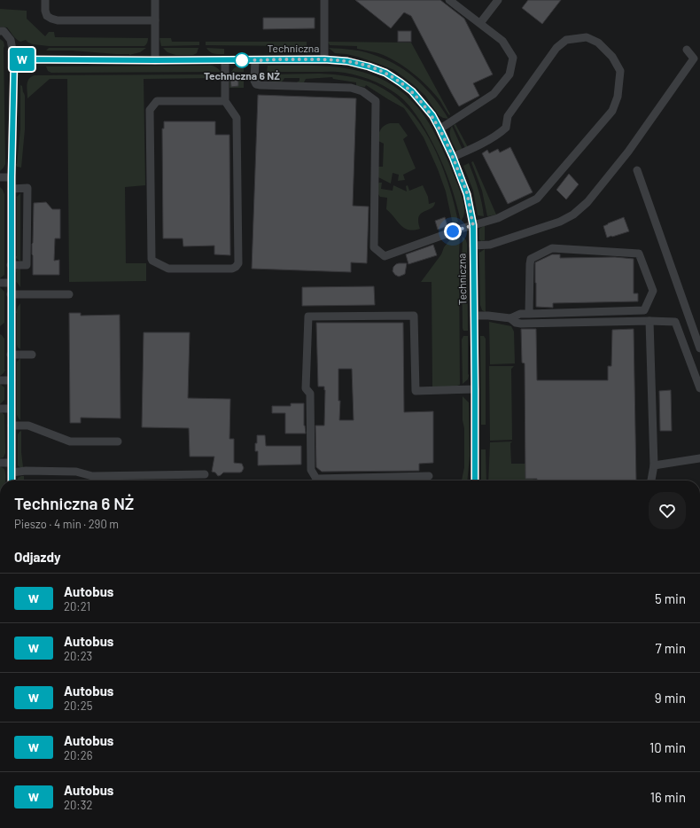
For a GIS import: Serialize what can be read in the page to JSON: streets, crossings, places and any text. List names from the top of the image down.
{
  "streets": {
    "street": ["Techniczna"]
  },
  "places": ["Techniczna 6 NŻ"],
  "lines": ["bus line W"],
  "page": {
    "on_map": "W",
    "heading": [
      ["Techniczna 6 NŻ", "Pieszo · 4 min · 290 m"],
      "Odjazdy"
    ],
    "list": [
      {
        "mark": "W",
        "name": "Autobus",
        "note": "20:21",
        "value": "5 min"
      },
      {
        "mark": "W",
        "name": "Autobus",
        "note": "20:23",
        "value": "7 min"
      },
      {
        "mark": "W",
        "name": "Autobus",
        "note": "20:25",
        "value": "9 min"
      },
      {
        "mark": "W",
        "name": "Autobus",
        "note": "20:26",
        "value": "10 min"
      },
      {
        "mark": "W",
        "name": "Autobus",
        "note": "20:32",
        "value": "16 min"
      }
    ]
  }
}
